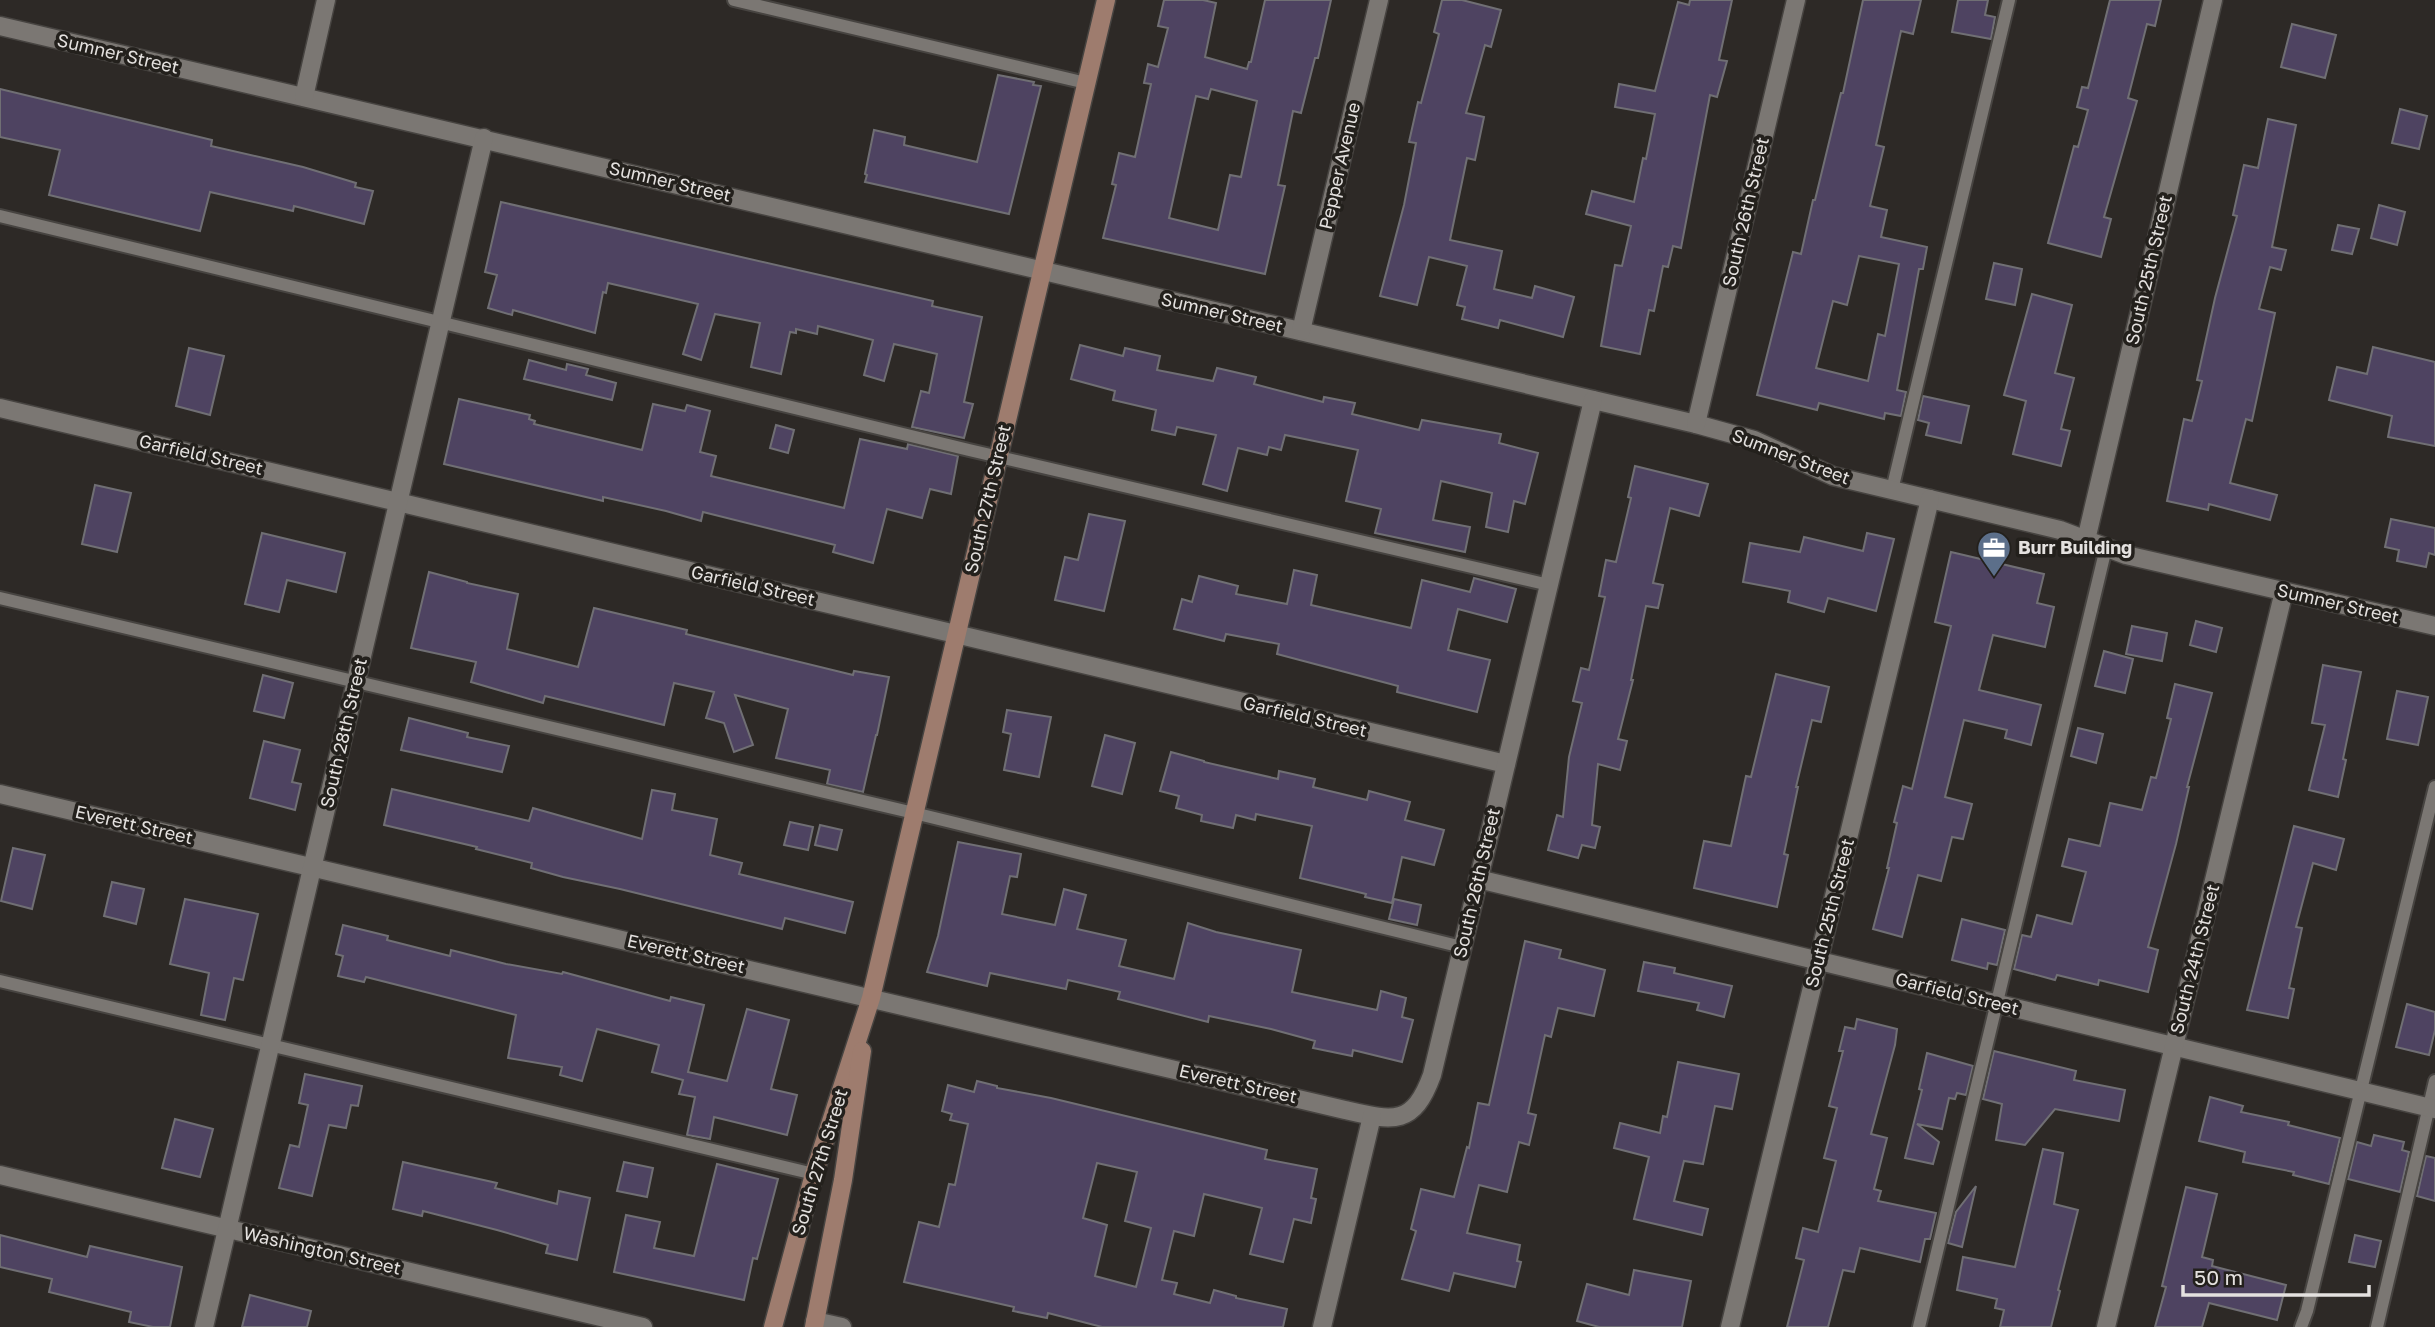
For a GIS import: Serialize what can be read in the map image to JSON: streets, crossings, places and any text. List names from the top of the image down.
{
  "streets": {
    "main road": ["South 27th Street"],
    "street": [
      "Sumner Street",
      "Pepper Avenue",
      "South 26th Street",
      "South 25th Street",
      "Garfield Street",
      "South 28th Street",
      "Everett Street",
      "South 24th Street",
      "Washington Street"
    ]
  },
  "crossings": [
    ["Sumner Street", "Pepper Avenue"],
    ["Sumner Street", "South 26th Street"],
    ["Sumner Street", "South 25th Street"],
    ["Sumner Street", "South 27th Street"],
    ["Sumner Street", "South 28th Street"],
    ["Sumner Street", "South 24th Street"],
    ["South 26th Street", "Garfield Street"],
    ["South 26th Street", "Everett Street"],
    ["South 25th Street", "Garfield Street"],
    ["Garfield Street", "South 27th Street"],
    ["Garfield Street", "South 28th Street"],
    ["Garfield Street", "South 24th Street"],
    ["South 27th Street", "Everett Street"],
    ["South 28th Street", "Everett Street"],
    ["South 28th Street", "Washington Street"]
  ],
  "places": {
    "office": ["Burr Building"]
  },
  "scale_bar": "50 m"
}
